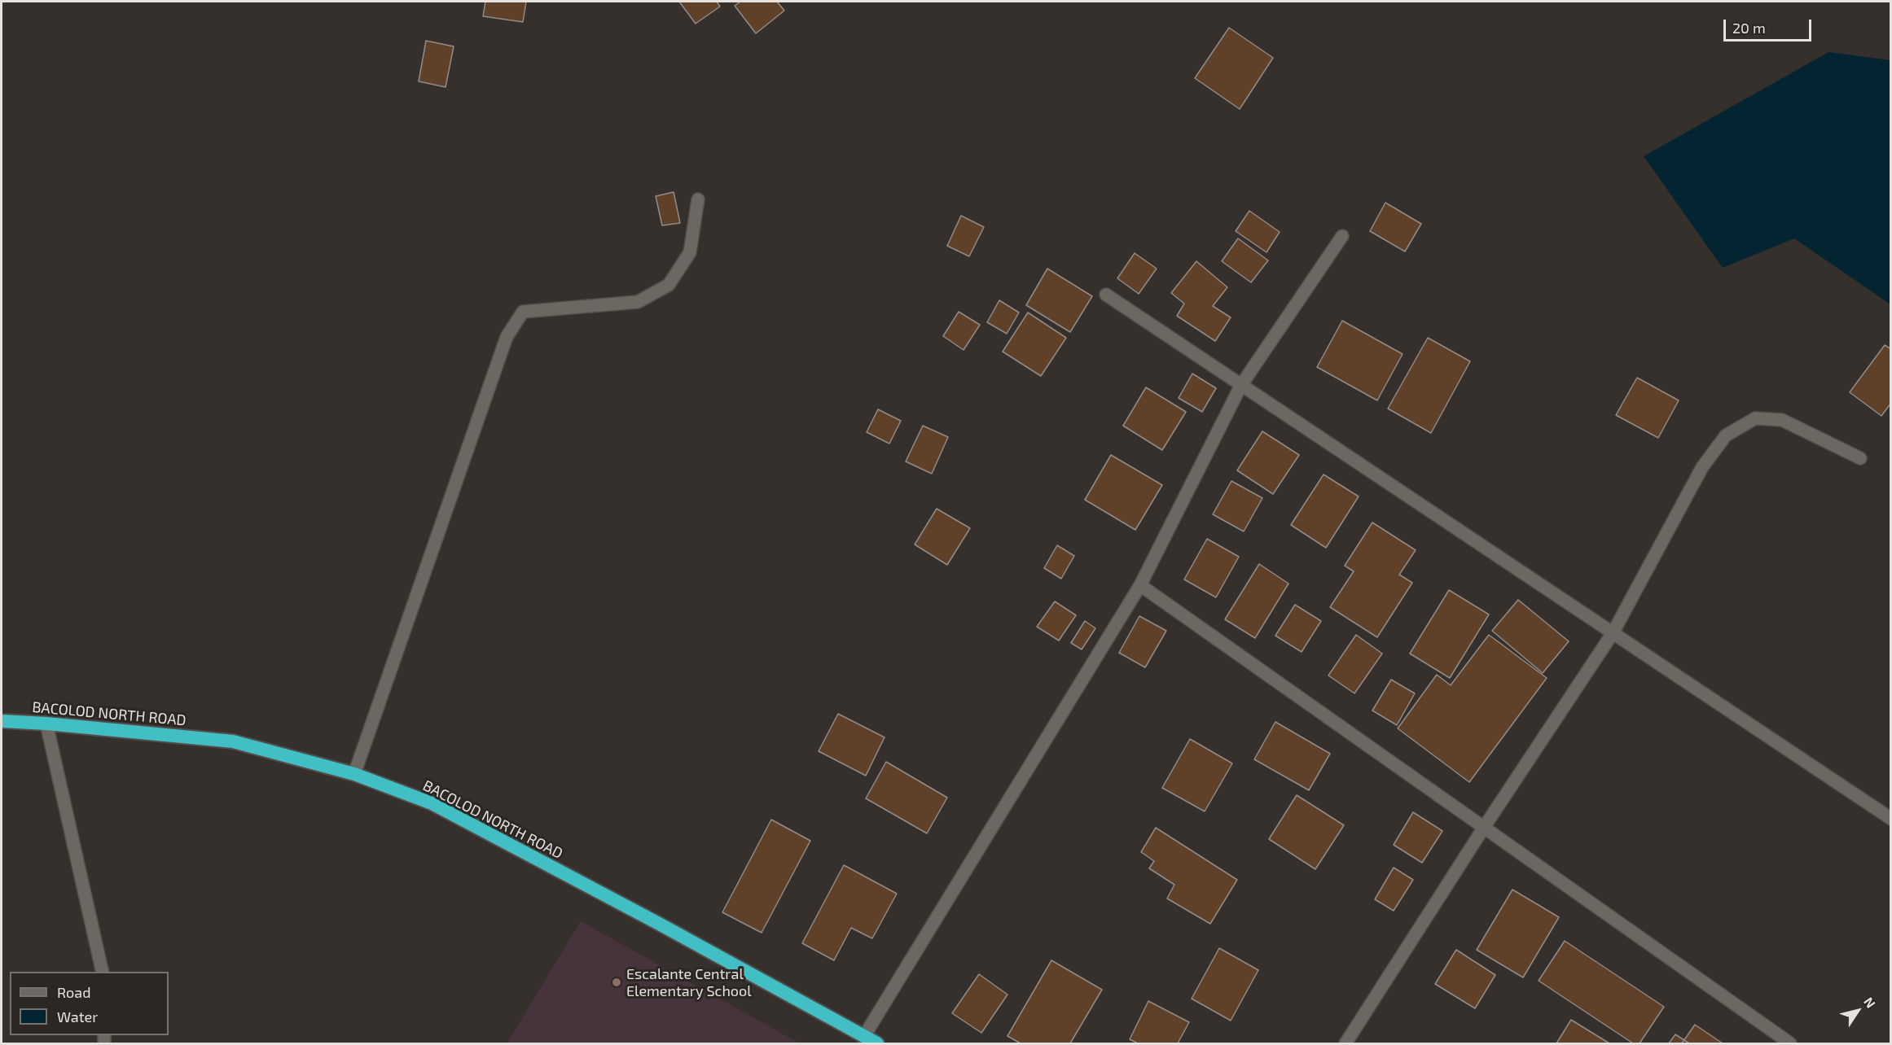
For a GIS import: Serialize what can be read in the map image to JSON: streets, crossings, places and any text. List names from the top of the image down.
{
  "streets": {
    "highway": ["BACOLOD NORTH ROAD"]
  },
  "places": ["Escalante Central Elementary School"],
  "legend": ["Road", "Water"],
  "scale_bar": "20 m",
  "north": "top right"
}
